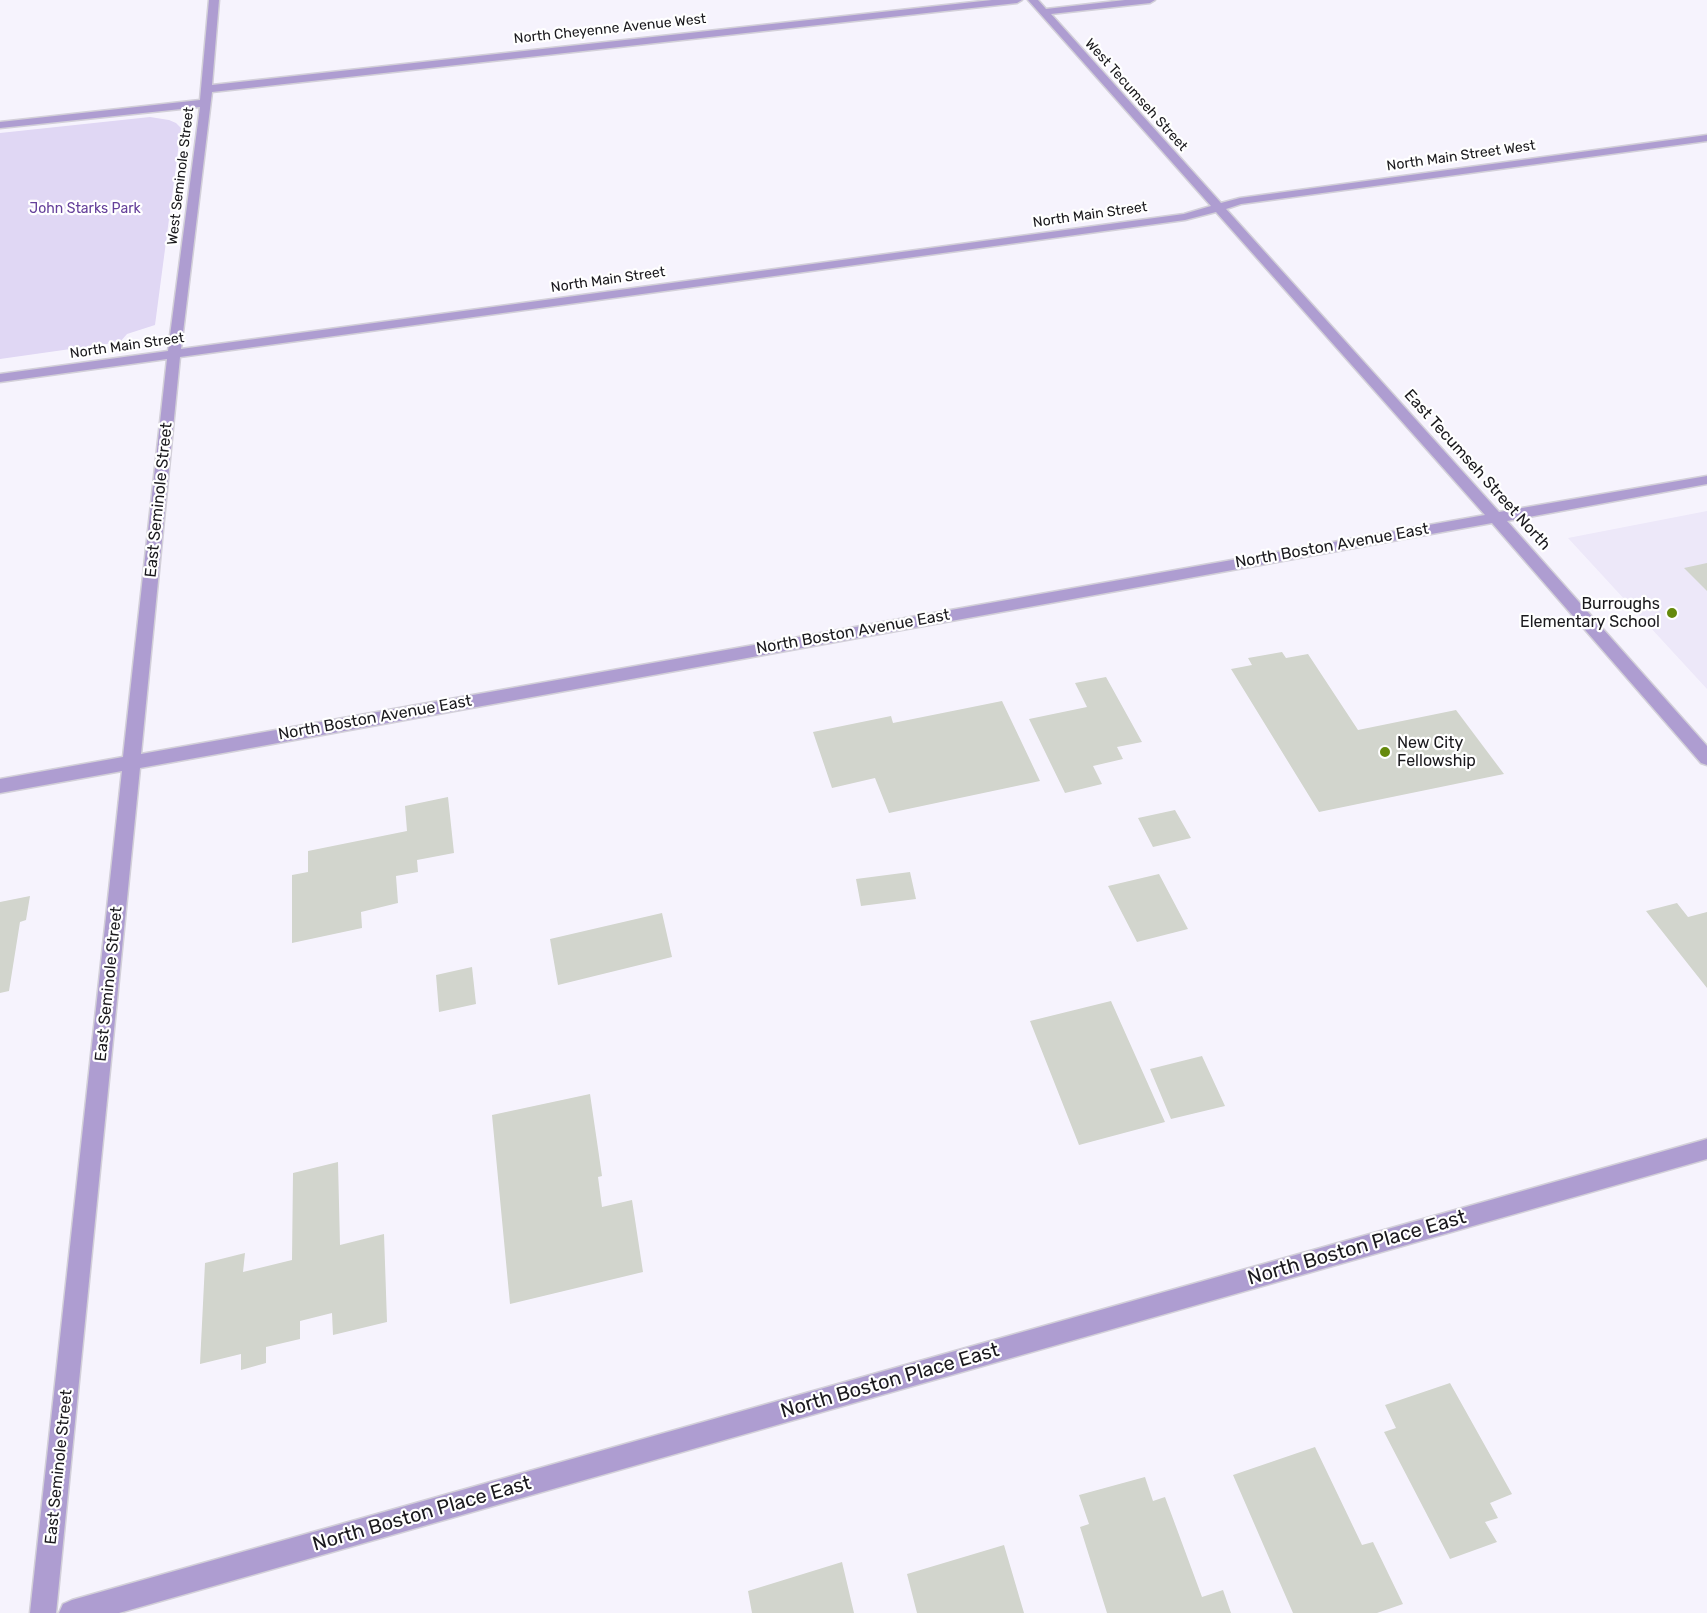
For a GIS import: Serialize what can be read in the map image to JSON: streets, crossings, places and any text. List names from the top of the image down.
{
  "streets": {
    "street": [
      "North Cheyenne Avenue West",
      "West Tecumseh Street",
      "North Main Street West",
      "West Seminole Street",
      "North Main Street",
      "East Tecumseh Street North",
      "East Seminole Street",
      "North Boston Avenue East",
      "North Boston Place East"
    ]
  },
  "crossings": [
    ["North Cheyenne Avenue West", "West Seminole Street"],
    ["West Tecumseh Street", "North Main Street West"],
    ["West Tecumseh Street", "North Main Street"],
    ["West Tecumseh Street", "East Tecumseh Street North"],
    ["North Main Street West", "North Main Street"],
    ["North Main Street West", "East Tecumseh Street North"],
    ["West Seminole Street", "North Main Street"],
    ["West Seminole Street", "East Seminole Street"],
    ["North Main Street", "East Tecumseh Street North"],
    ["North Main Street", "East Seminole Street"],
    ["East Tecumseh Street North", "North Boston Avenue East"],
    ["East Seminole Street", "North Boston Avenue East"]
  ],
  "parks": ["John Starks Park"],
  "places": ["Burroughs Elementary School", "New City Fellowship"]
}
